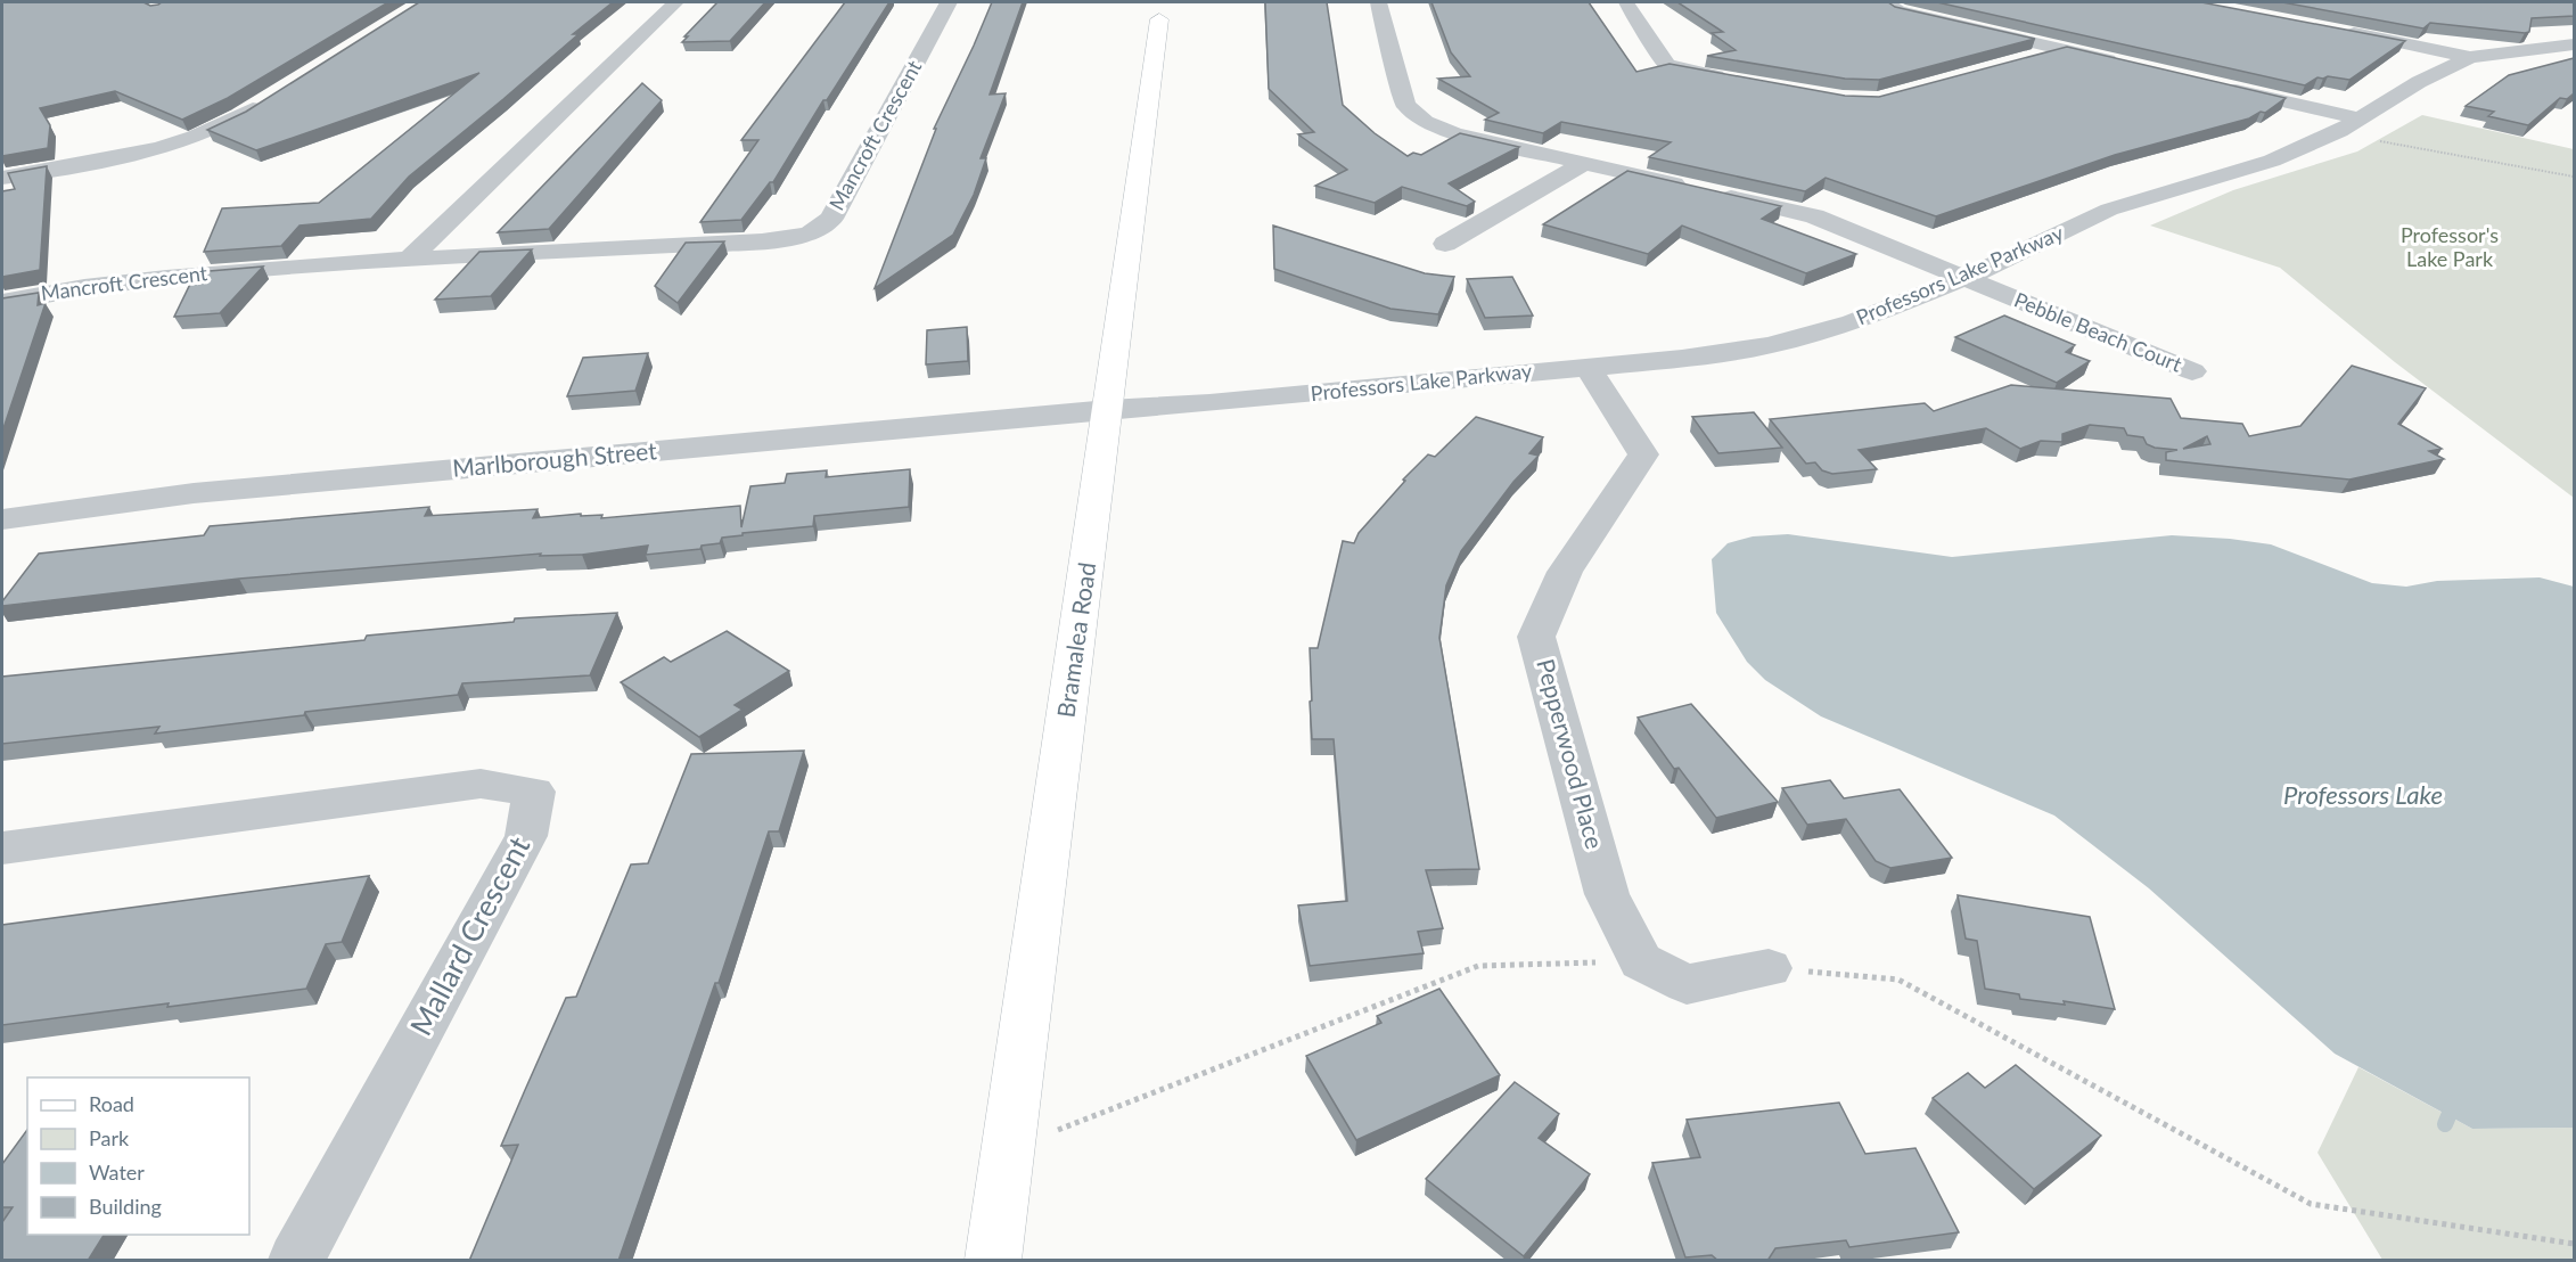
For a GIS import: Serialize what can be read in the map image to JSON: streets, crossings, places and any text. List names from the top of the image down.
{
  "streets": {
    "main road": ["Bramalea Road"],
    "street": [
      "Mancroft Crescent",
      "Professors Lake Parkway",
      "Pebble Beach Court",
      "Marlborough Street",
      "Pepperwood Place",
      "Mallard Crescent"
    ]
  },
  "crossings": [
    ["Professors Lake Parkway", "Pebble Beach Court"],
    ["Professors Lake Parkway", "Marlborough Street"],
    ["Professors Lake Parkway", "Bramalea Road"],
    ["Professors Lake Parkway", "Pepperwood Place"],
    ["Marlborough Street", "Bramalea Road"]
  ],
  "water": ["Professors Lake"],
  "parks": ["Professor's Lake Park"],
  "legend": [
    "Road",
    "Park",
    "Water",
    "Building"
  ]
}
